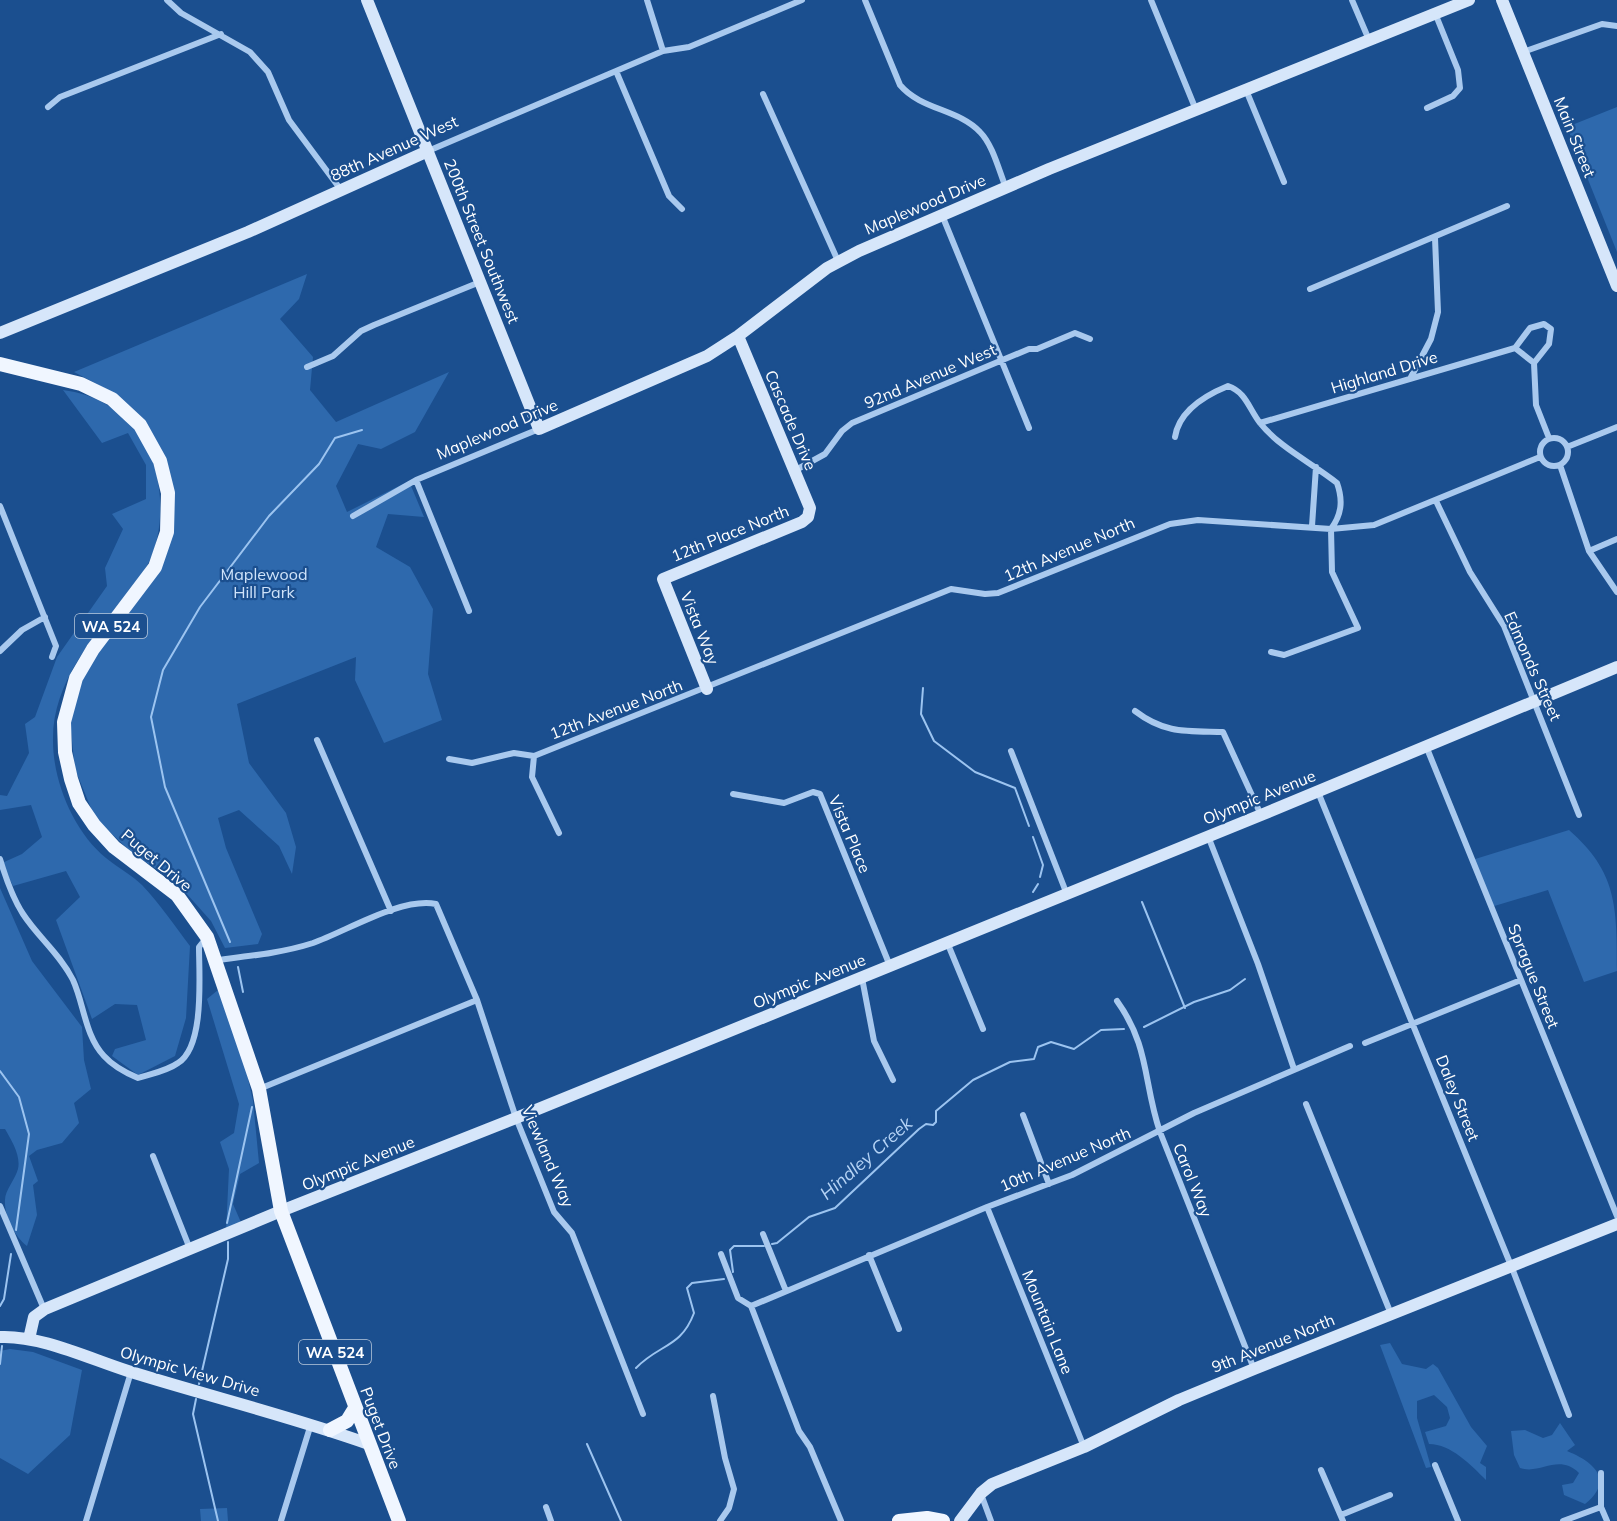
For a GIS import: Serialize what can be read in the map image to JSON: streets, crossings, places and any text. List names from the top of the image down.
{
  "streets": {
    "main road": ["WA 524", "Puget Drive"],
    "street": [
      "Main Street",
      "88th Avenue West",
      "Maplewood Drive",
      "200th Street Southwest",
      "Highland Drive",
      "92nd Avenue West",
      "Cascade Drive",
      "12th Place North",
      "12th Avenue North",
      "Vista Way",
      "Edmonds Street",
      "Olympic Avenue",
      "Vista Place",
      "Sprague Street",
      "Daley Street",
      "Viewland Way",
      "10th Avenue North",
      "Carol Way",
      "Mountain Lane",
      "9th Avenue North",
      "Olympic View Drive"
    ]
  },
  "crossings": [
    ["88th Avenue West", "200th Street Southwest"],
    ["Maplewood Drive", "200th Street Southwest"],
    ["Maplewood Drive", "Cascade Drive"],
    ["92nd Avenue West", "Cascade Drive"],
    ["Cascade Drive", "12th Place North"],
    ["12th Place North", "Vista Way"],
    ["12th Avenue North", "Vista Way"],
    ["12th Avenue North", "Edmonds Street"],
    ["Edmonds Street", "Olympic Avenue"],
    ["Olympic Avenue", "Vista Place"],
    ["Olympic Avenue", "Puget Drive"],
    ["Olympic Avenue", "Sprague Street"],
    ["Olympic Avenue", "Daley Street"],
    ["Olympic Avenue", "Viewland Way"],
    ["Puget Drive", "Olympic View Drive"],
    ["Daley Street", "9th Avenue North"],
    ["10th Avenue North", "Carol Way"],
    ["10th Avenue North", "Mountain Lane"],
    ["Carol Way", "9th Avenue North"],
    ["Mountain Lane", "9th Avenue North"]
  ],
  "water": ["Hindley Creek"],
  "parks": ["Maplewood Hill Park"]
}
